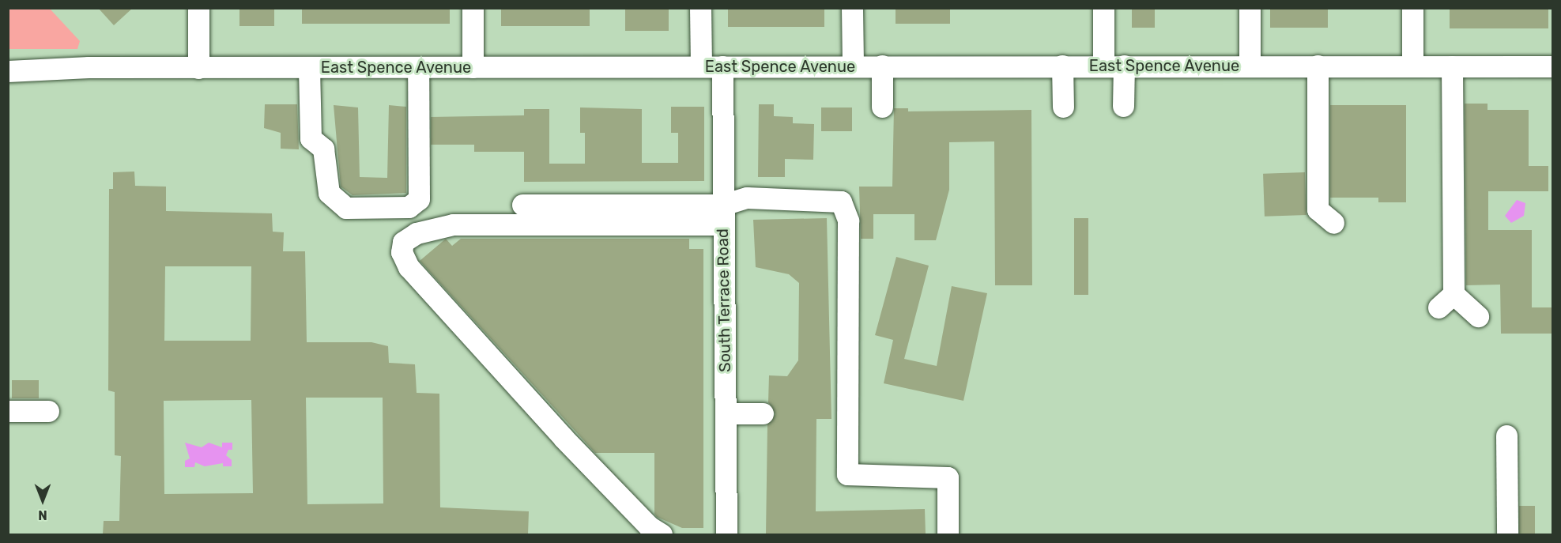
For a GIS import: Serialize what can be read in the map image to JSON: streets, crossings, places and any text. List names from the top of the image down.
{
  "streets": {
    "street": ["East Spence Avenue", "South Terrace Road"]
  },
  "crossings": [
    ["East Spence Avenue", "South Terrace Road"]
  ],
  "north": "bottom"
}
